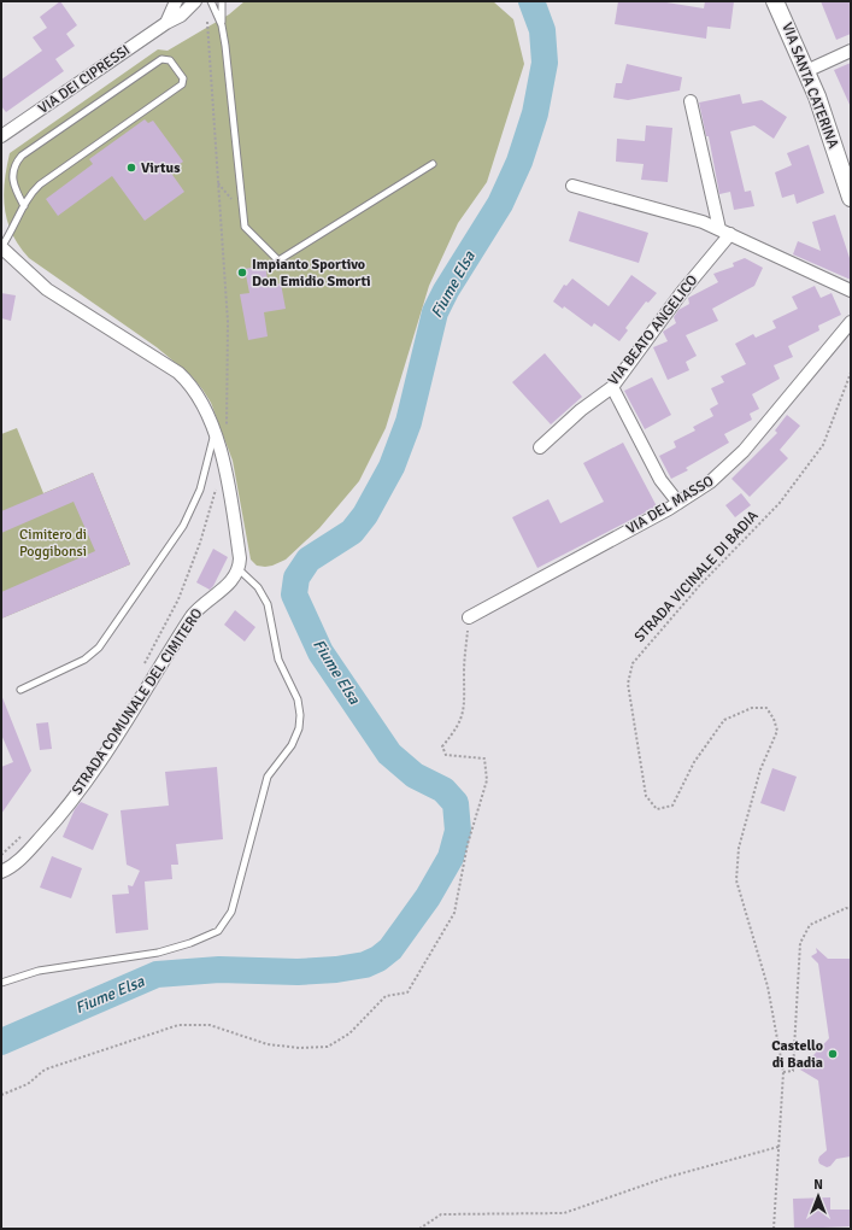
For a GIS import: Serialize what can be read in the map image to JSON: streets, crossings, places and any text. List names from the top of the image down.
{
  "streets": {
    "main road": ["VIA SANTA CATERINA"],
    "street": [
      "VIA DEI CIPRESSI",
      "VIA BEATO ANGELICO",
      "VIA DEL MASSO",
      "STRADA COMUNALE DEL CIMITERO"
    ],
    "path": ["STRADA VICINALE DI BADIA"]
  },
  "water": ["Fiume Elsa"],
  "parks": ["Cimitero di Poggibonsi"],
  "places": ["Virtus", "Impianto Sportivo Don Emidio Smorti", "Castello di Badia"],
  "north": "top"
}
